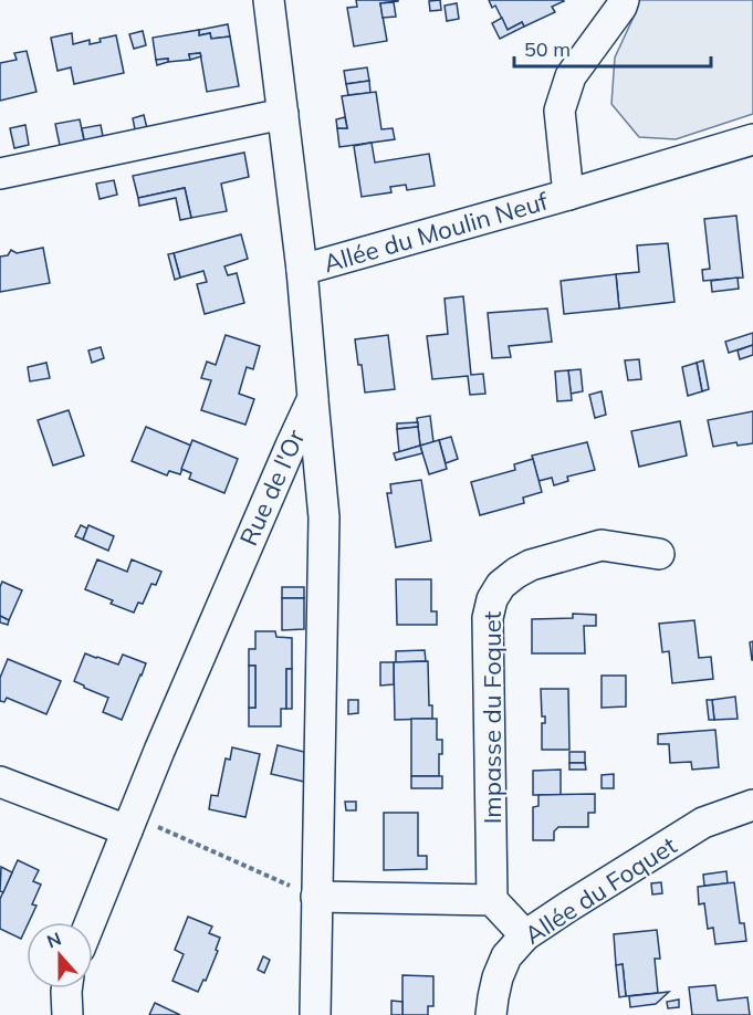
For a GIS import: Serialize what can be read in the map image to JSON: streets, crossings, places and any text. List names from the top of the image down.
{
  "streets": {
    "street": [
      "Allée du Moulin Neuf",
      "Rue de l'Or",
      "Impasse du Foquet",
      "Allée du Foquet"
    ]
  },
  "crossings": [
    ["Allée du Moulin Neuf", "Rue de l'Or"]
  ],
  "scale_bar": "50 m",
  "north": "top"
}
